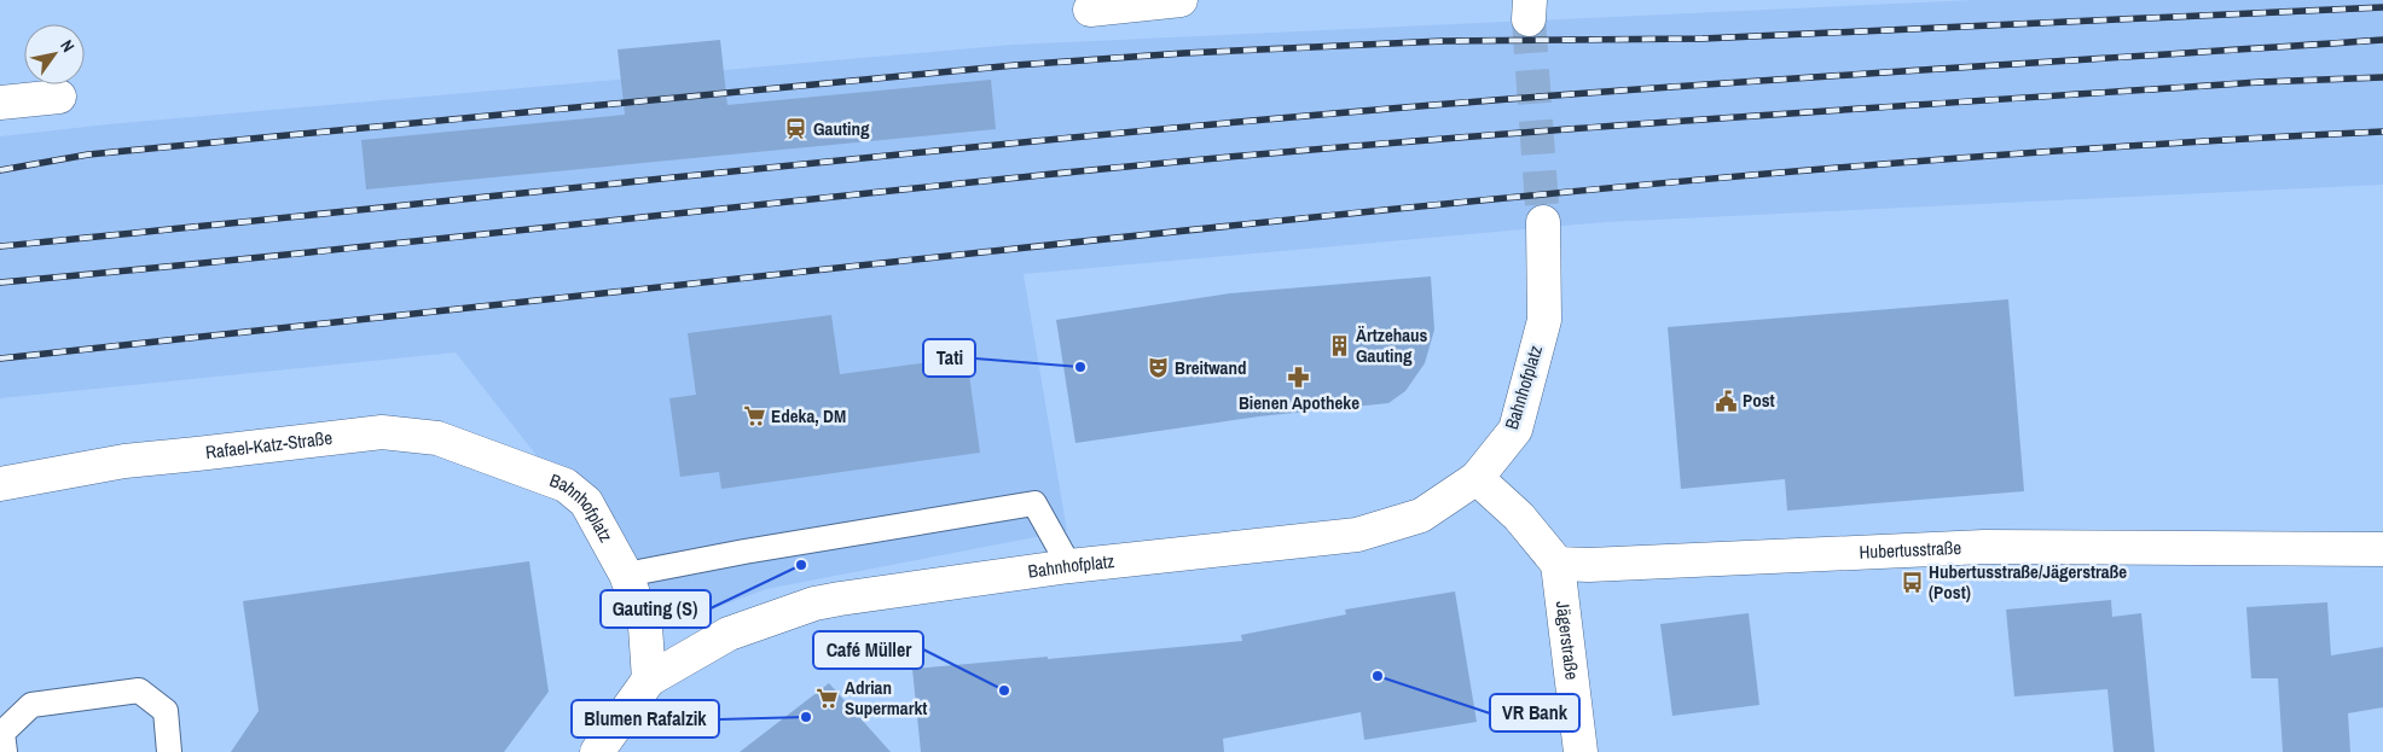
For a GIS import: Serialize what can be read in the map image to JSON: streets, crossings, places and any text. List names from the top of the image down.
{
  "streets": {
    "street": [
      "Bahnhofplatz",
      "Rafael-Katz-Straße",
      "Hubertusstraße",
      "Jägerstraße"
    ]
  },
  "crossings": [
    ["Bahnhofplatz", "Rafael-Katz-Straße"],
    ["Hubertusstraße", "Jägerstraße"]
  ],
  "places": {
    "station": ["Gauting"],
    "building": ["Ärtzehaus Gauting"],
    "other": [
      "Tati",
      "Gauting (S)",
      "VR Bank",
      "Café Müller",
      "Blumen Rafalzik"
    ],
    "theatre": ["Breitwand"],
    "pharmacy": ["Bienen Apotheke"],
    "public building": ["Post"],
    "supermarket": ["Edeka, DM", "Adrian Supermarkt"],
    "bus stop": ["Hubertusstraße/Jägerstraße (Post)"]
  },
  "north": "top right"
}
